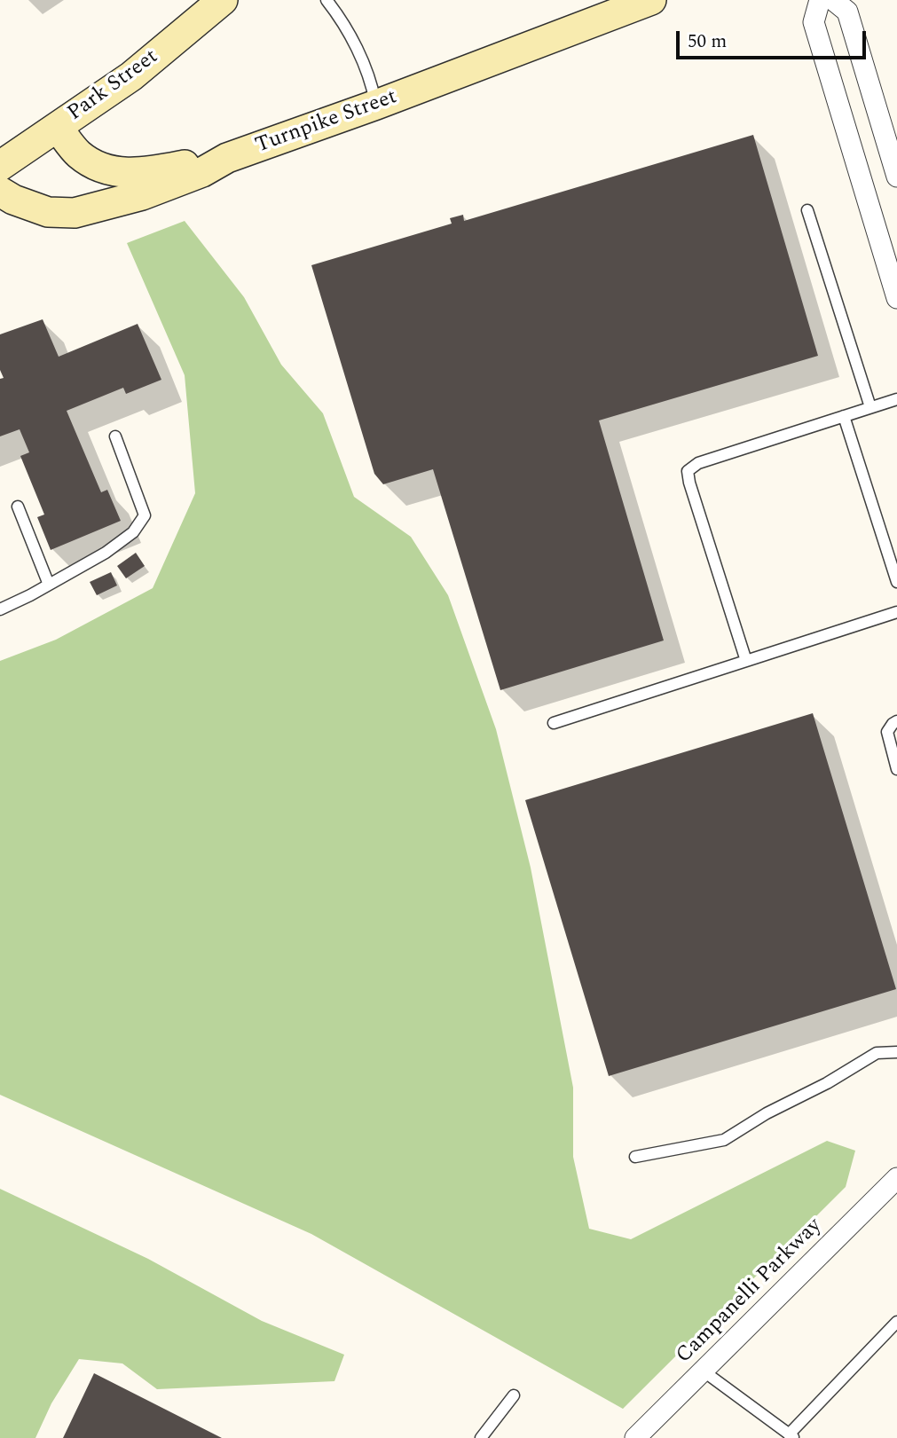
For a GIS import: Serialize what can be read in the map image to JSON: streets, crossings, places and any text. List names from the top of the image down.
{
  "streets": {
    "street": ["Park Street", "Turnpike Street", "Campanelli Parkway"]
  },
  "scale_bar": "50 m"
}
